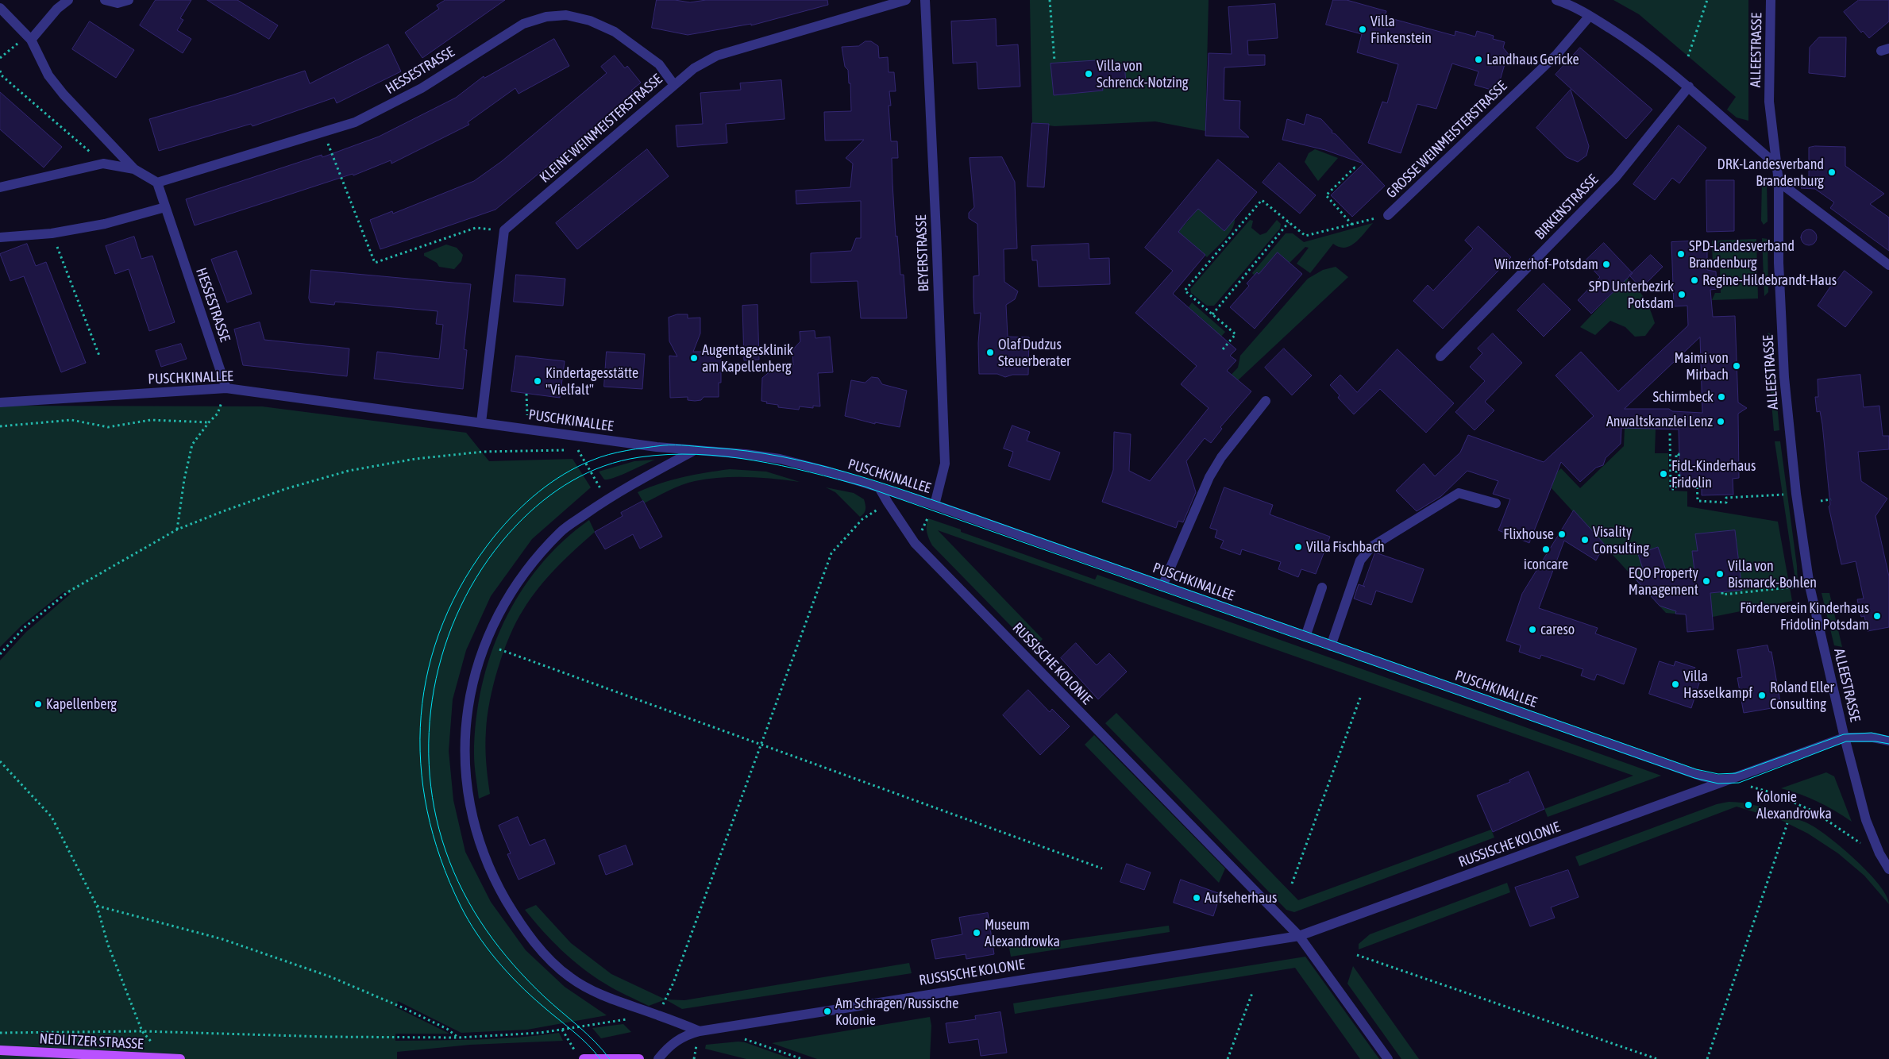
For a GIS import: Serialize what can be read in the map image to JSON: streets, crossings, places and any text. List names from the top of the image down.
{
  "streets": {
    "main road": ["NEDLITZER STRASSE"],
    "street": [
      "ALLEESTRASSE",
      "HESSESTRASSE",
      "KLEINE WEINMEISTERSTRASSE",
      "GROSSE WEINMEISTERSTRASSE",
      "BIRKENSTRASSE",
      "BEYERSTRASSE",
      "PUSCHKINALLEE",
      "RUSSISCHE KOLONIE"
    ]
  },
  "crossings": [
    ["ALLEESTRASSE", "RUSSISCHE KOLONIE"],
    ["HESSESTRASSE", "KLEINE WEINMEISTERSTRASSE"],
    ["HESSESTRASSE", "PUSCHKINALLEE"],
    ["BEYERSTRASSE", "PUSCHKINALLEE"],
    ["PUSCHKINALLEE", "RUSSISCHE KOLONIE"]
  ],
  "places": [
    "Villa Finkenstein",
    "Landhaus Gericke",
    "Villa von Schrenck-Notzing",
    "DRK-Landesverband Brandenburg",
    "SPD-Landesverband Brandenburg",
    "Winzerhof-Potsdam",
    "Regine-Hildebrandt-Haus",
    "SPD Unterbezirk Potsdam",
    "Olaf Dudzus Steuerberater",
    "Augentagesklinik am Kapellenberg",
    "Maimi von Mirbach",
    "Kindertagesstätte \"Vielfalt\"",
    "Schirmbeck",
    "Anwaltskanzlei Lenz",
    "FidL-Kinderhaus Fridolin",
    "Flixhouse",
    "Visality Consulting",
    "Villa Fischbach",
    "iconcare",
    "Villa von Bismarck-Bohlen",
    "EQO Property Management",
    "Förderverein Kinderhaus Fridolin Potsdam",
    "careso",
    "Villa Hasselkampf",
    "Roland Eller Consulting",
    "Kapellenberg",
    "Kolonie Alexandrowka",
    "Aufseherhaus",
    "Museum Alexandrowka",
    "Am Schragen/Russische Kolonie"
  ]
}
